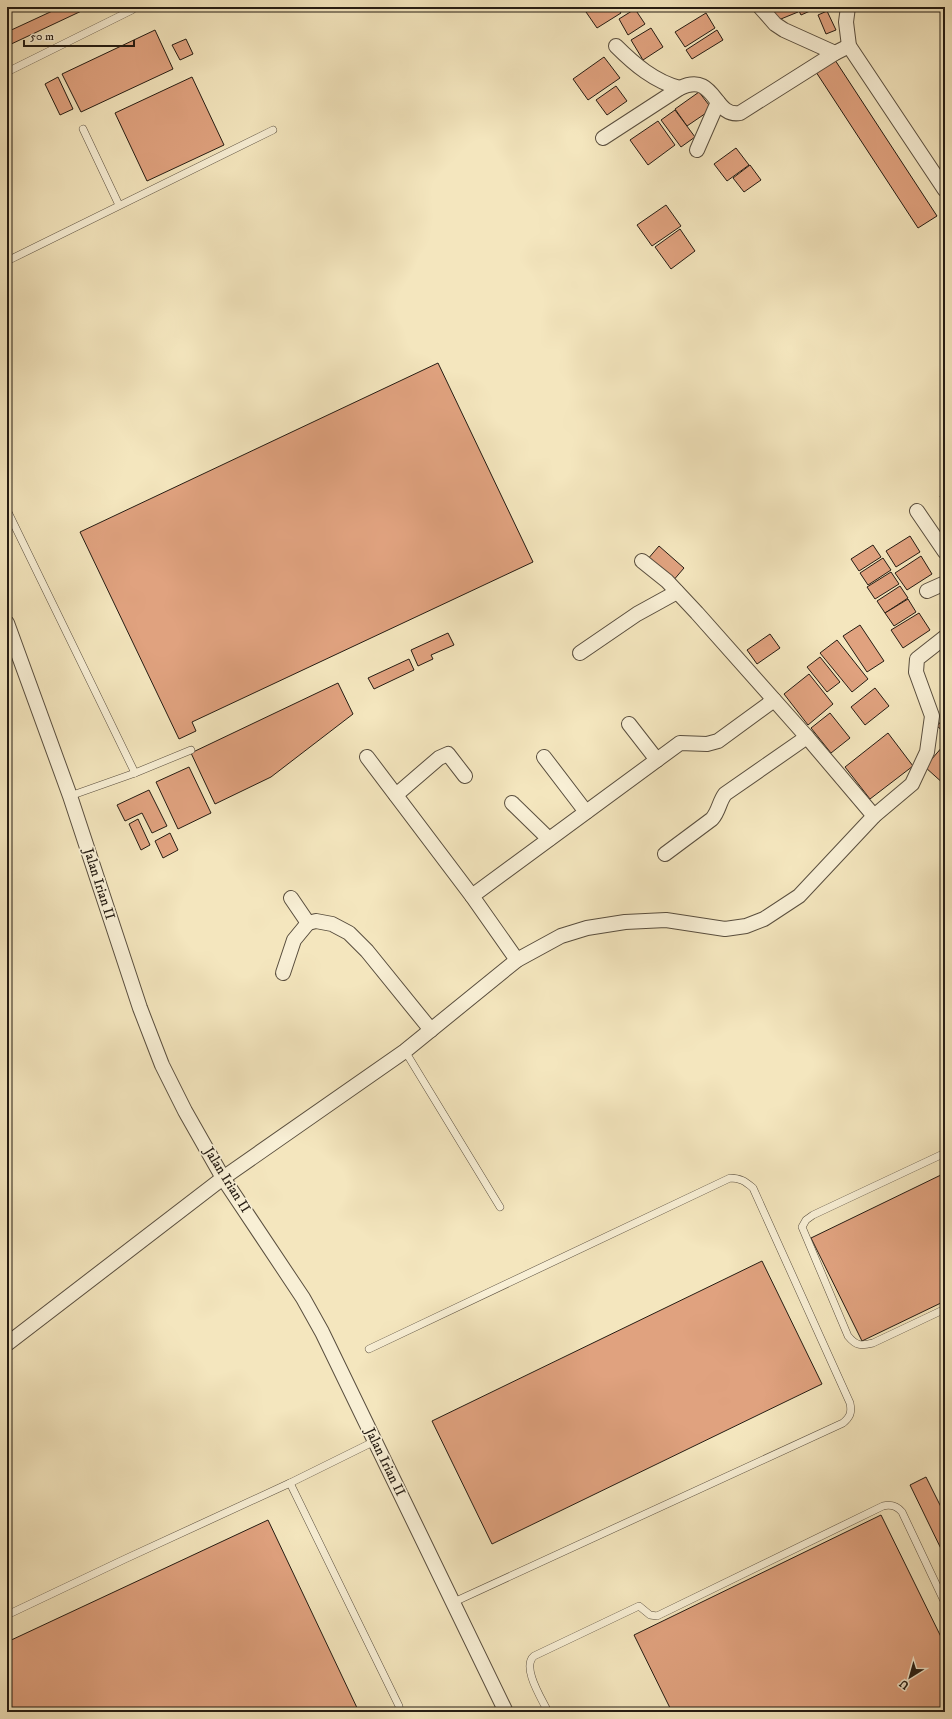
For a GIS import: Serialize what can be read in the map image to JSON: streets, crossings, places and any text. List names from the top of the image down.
{
  "streets": {
    "street": ["Jalan Irian II"]
  },
  "scale_bar": "50 m",
  "north": "bottom left"
}
